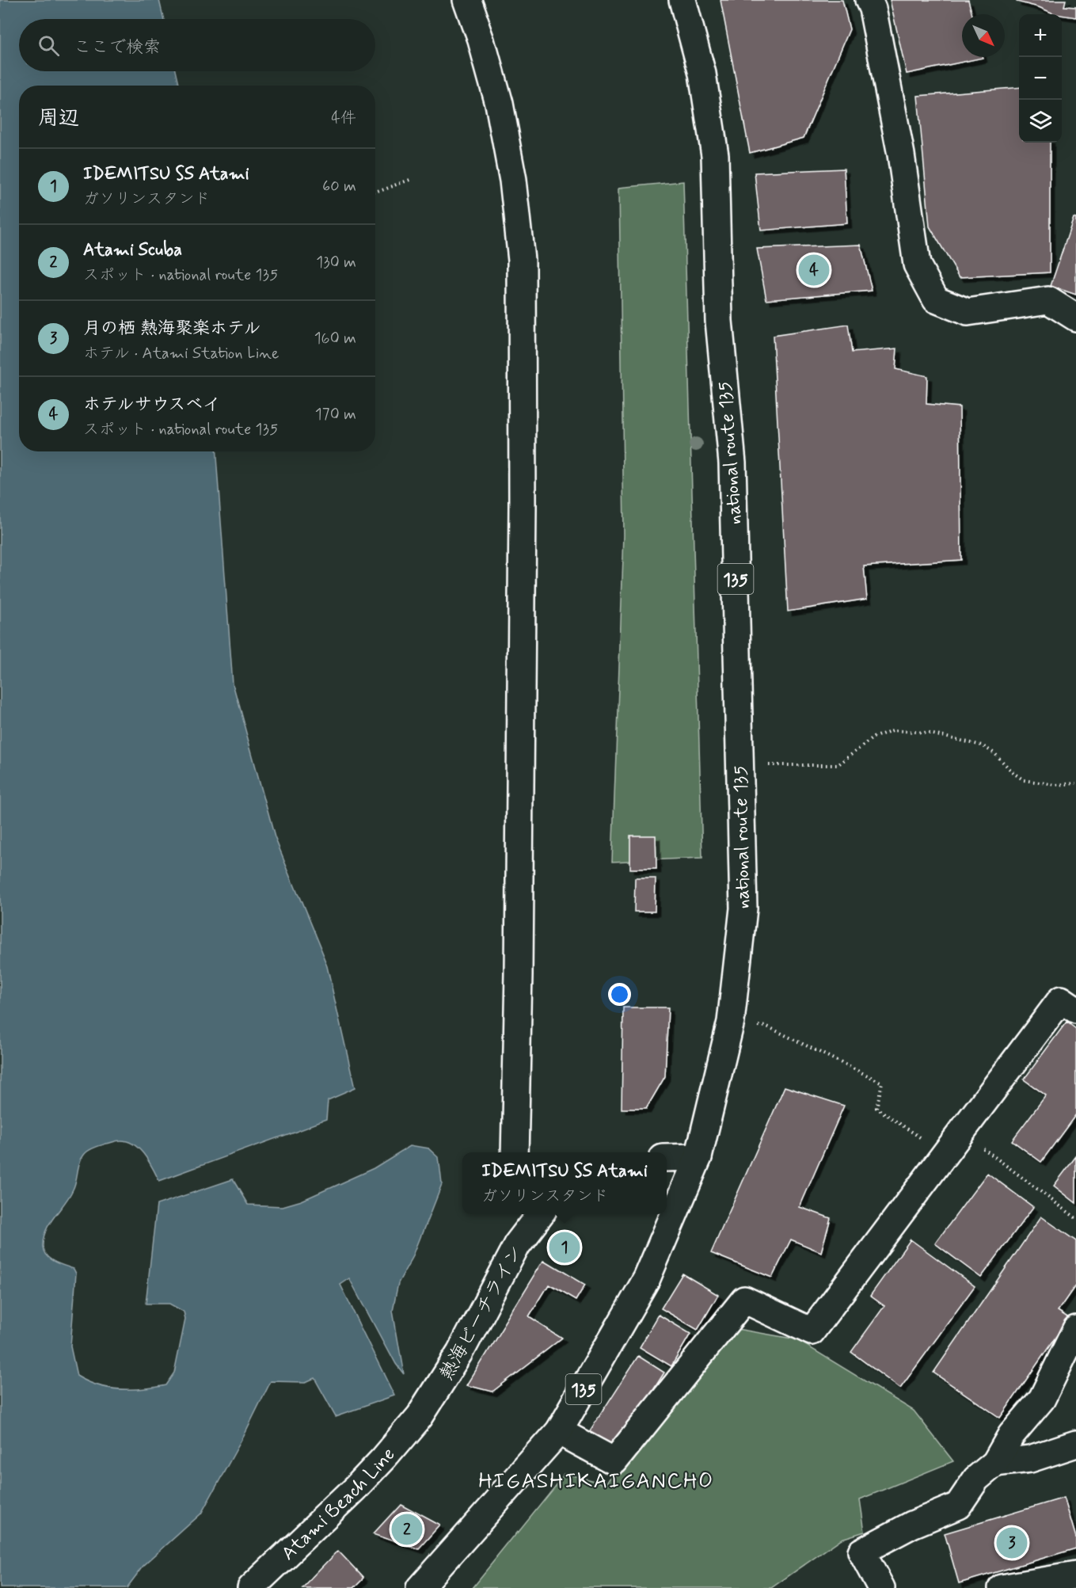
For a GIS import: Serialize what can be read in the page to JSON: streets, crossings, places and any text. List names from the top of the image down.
{
  "streets": {
    "main road": [
      "national route 135",
      "135",
      "熱海ビーチライン",
      "Atami Beach Line"
    ]
  },
  "crossings": [
    ["熱海ビーチライン", "Atami Beach Line"]
  ],
  "districts": ["HIGASHIKAIGANCHO"],
  "north": "bottom right",
  "page": {
    "map_buttons": ["+", "−"],
    "search": "ここで検索",
    "heading": ["周辺", "4件"],
    "list": [
      {
        "mark": "1",
        "name": "IDEMITSU SS Atami",
        "note": "ガソリンスタンド",
        "value": "60 m"
      },
      {
        "mark": "2",
        "name": "Atami Scuba",
        "note": "スポット · national route 135",
        "value": "130 m"
      },
      {
        "mark": "3",
        "name": "月の栖 熱海聚楽ホテル",
        "note": "ホテル · Atami Station Line",
        "value": "160 m"
      },
      {
        "mark": "4",
        "name": "ホテルサウスベイ",
        "note": "スポット · national route 135",
        "value": "170 m"
      }
    ],
    "pins": [
      "4",
      "1",
      "2",
      "3"
    ],
    "popup": ["IDEMITSU SS Atami", "ガソリンスタンド"]
  }
}
